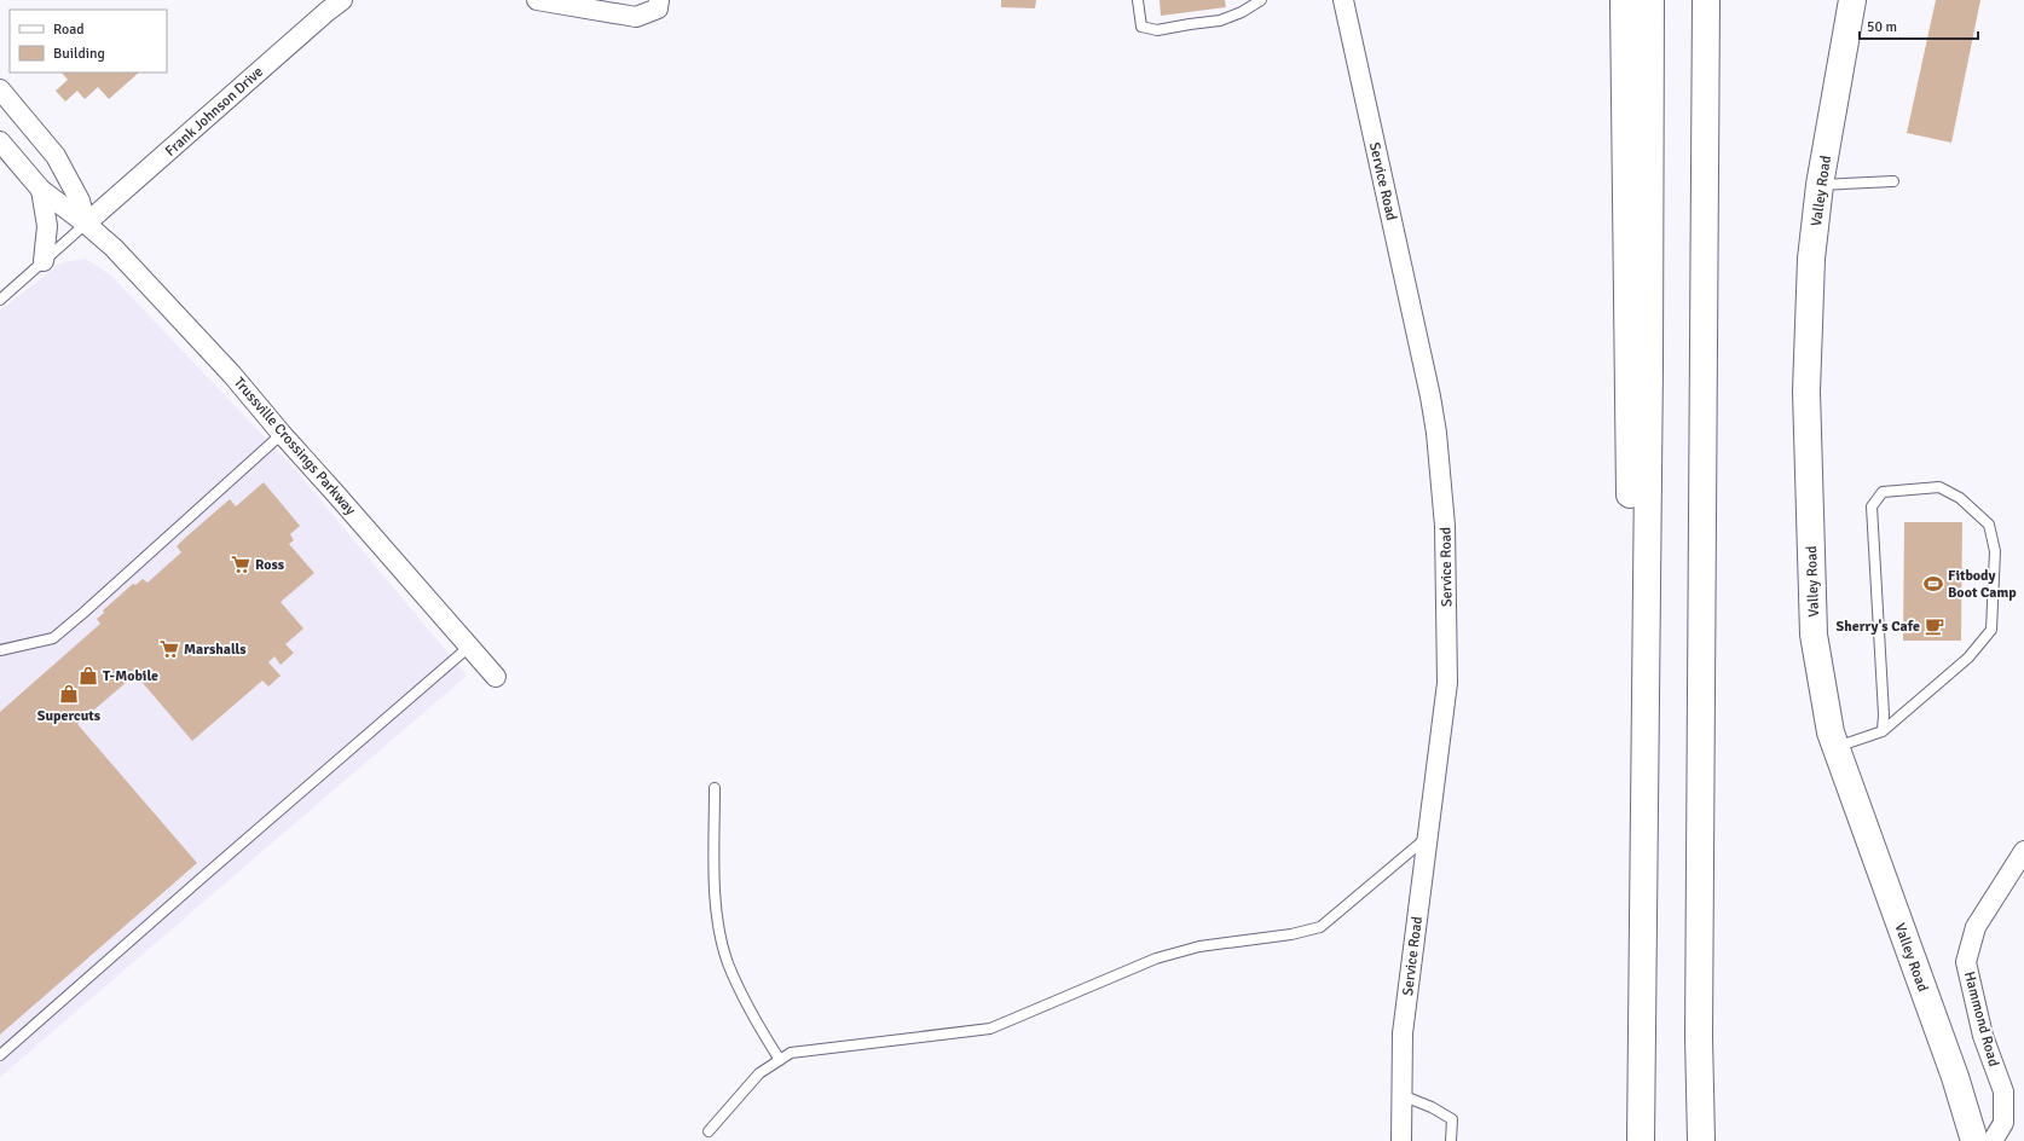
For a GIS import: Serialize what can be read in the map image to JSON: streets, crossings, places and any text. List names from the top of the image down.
{
  "streets": {
    "main road": ["Valley Road"],
    "street": [
      "Frank Johnson Drive",
      "Service Road",
      "Trussville Crossings Parkway",
      "Hammond Road"
    ]
  },
  "crossings": [
    ["Frank Johnson Drive", "Trussville Crossings Parkway"]
  ],
  "places": {
    "supermarket": ["Ross", "Marshalls"],
    "sports": ["Fitbody Boot Camp"],
    "cafe": ["Sherry's Cafe"],
    "shop": ["T-Mobile", "Supercuts"]
  },
  "legend": ["Road", "Building"],
  "scale_bar": "50 m"
}
